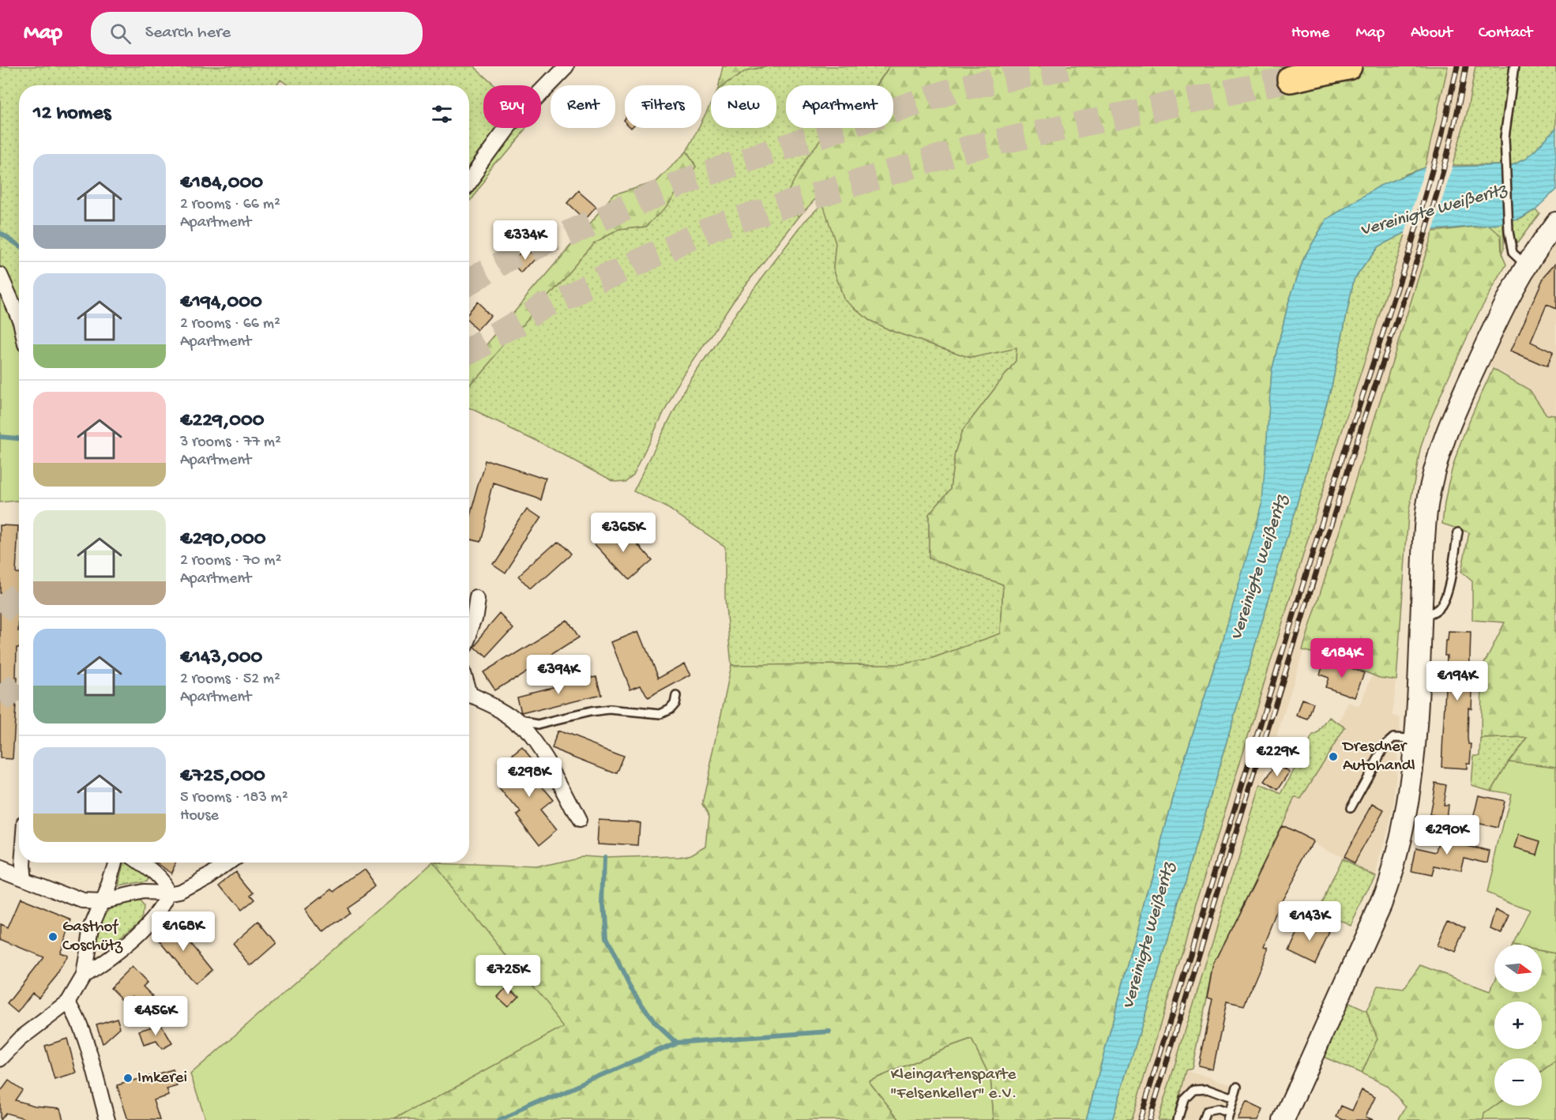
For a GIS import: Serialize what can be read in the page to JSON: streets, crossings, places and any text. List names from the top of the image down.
{
  "water": ["Vereinigte Weißeritz"],
  "parks": ["Kleingartensparte \"Felsenkeller\" e.V."],
  "places": ["Dresdner Autohandl", "Gasthof Coschütz", "Imkerei"],
  "north": "right",
  "page": {
    "header": "Map",
    "search": "Search here",
    "nav": [
      "Home",
      "Map",
      "About",
      "Contact"
    ],
    "chip": [
      "Buy",
      "Rent",
      "Filters",
      "New",
      "Apartment"
    ],
    "heading": "12 homes",
    "list": [
      {
        "name": "€184,000",
        "note": "2 rooms · 66 m² · Apartment"
      },
      {
        "name": "€194,000",
        "note": "2 rooms · 66 m² · Apartment"
      },
      {
        "name": "€229,000",
        "note": "3 rooms · 77 m² · Apartment"
      },
      {
        "name": "€290,000",
        "note": "2 rooms · 70 m² · Apartment"
      },
      {
        "name": "€143,000",
        "note": "2 rooms · 52 m² · Apartment"
      },
      {
        "name": "€725,000",
        "note": "5 rooms · 183 m² · House"
      }
    ],
    "price": [
      "€334K",
      "€365K",
      "€184K",
      "€394K",
      "€194K",
      "€229K",
      "€298K",
      "€290K",
      "€143K",
      "€168K",
      "€725K",
      "€456K"
    ],
    "map_buttons": ["+", "−"]
  }
}
